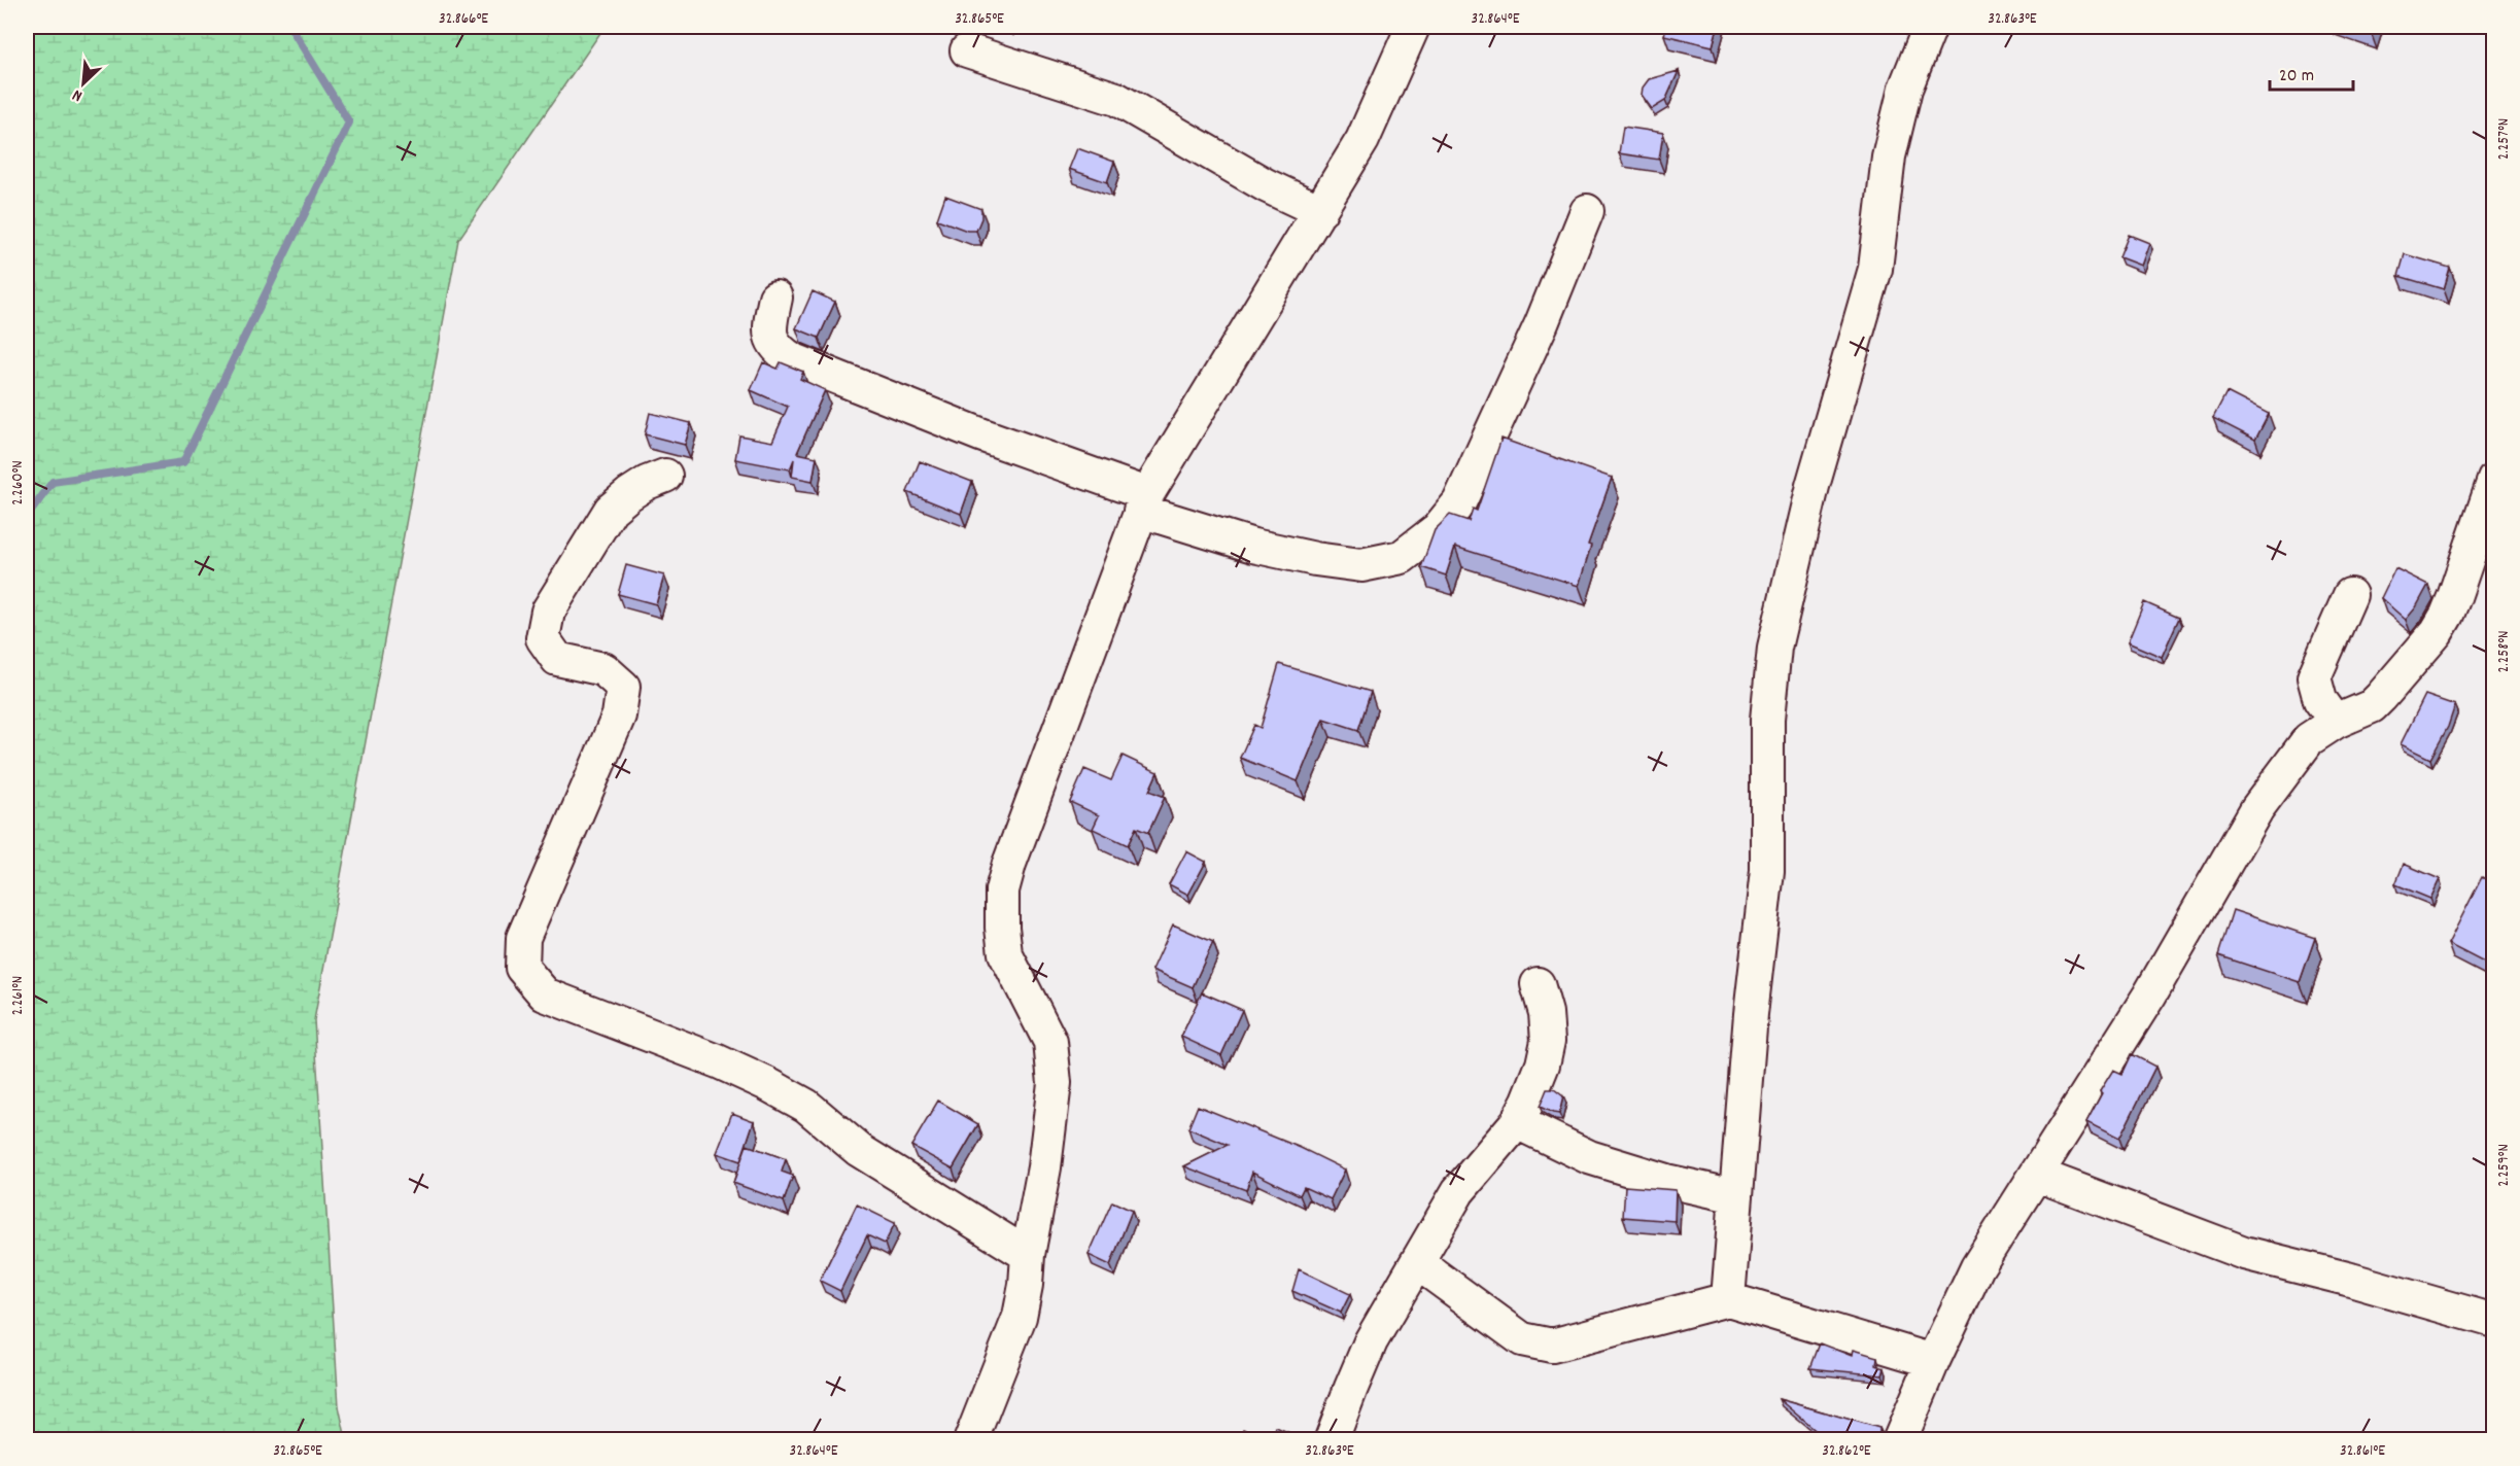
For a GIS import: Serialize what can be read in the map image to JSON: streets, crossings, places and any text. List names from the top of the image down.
{
  "scale_bar": "20 m",
  "north": "bottom left",
  "coordinates": [
    "32.866°E",
    "32.865°E",
    "32.864°E",
    "32.863°E",
    "2.257°N",
    "2.260°N",
    "2.258°N",
    "2.261°N",
    "2.259°N",
    "32.862°E",
    "32.861°E"
  ]
}
